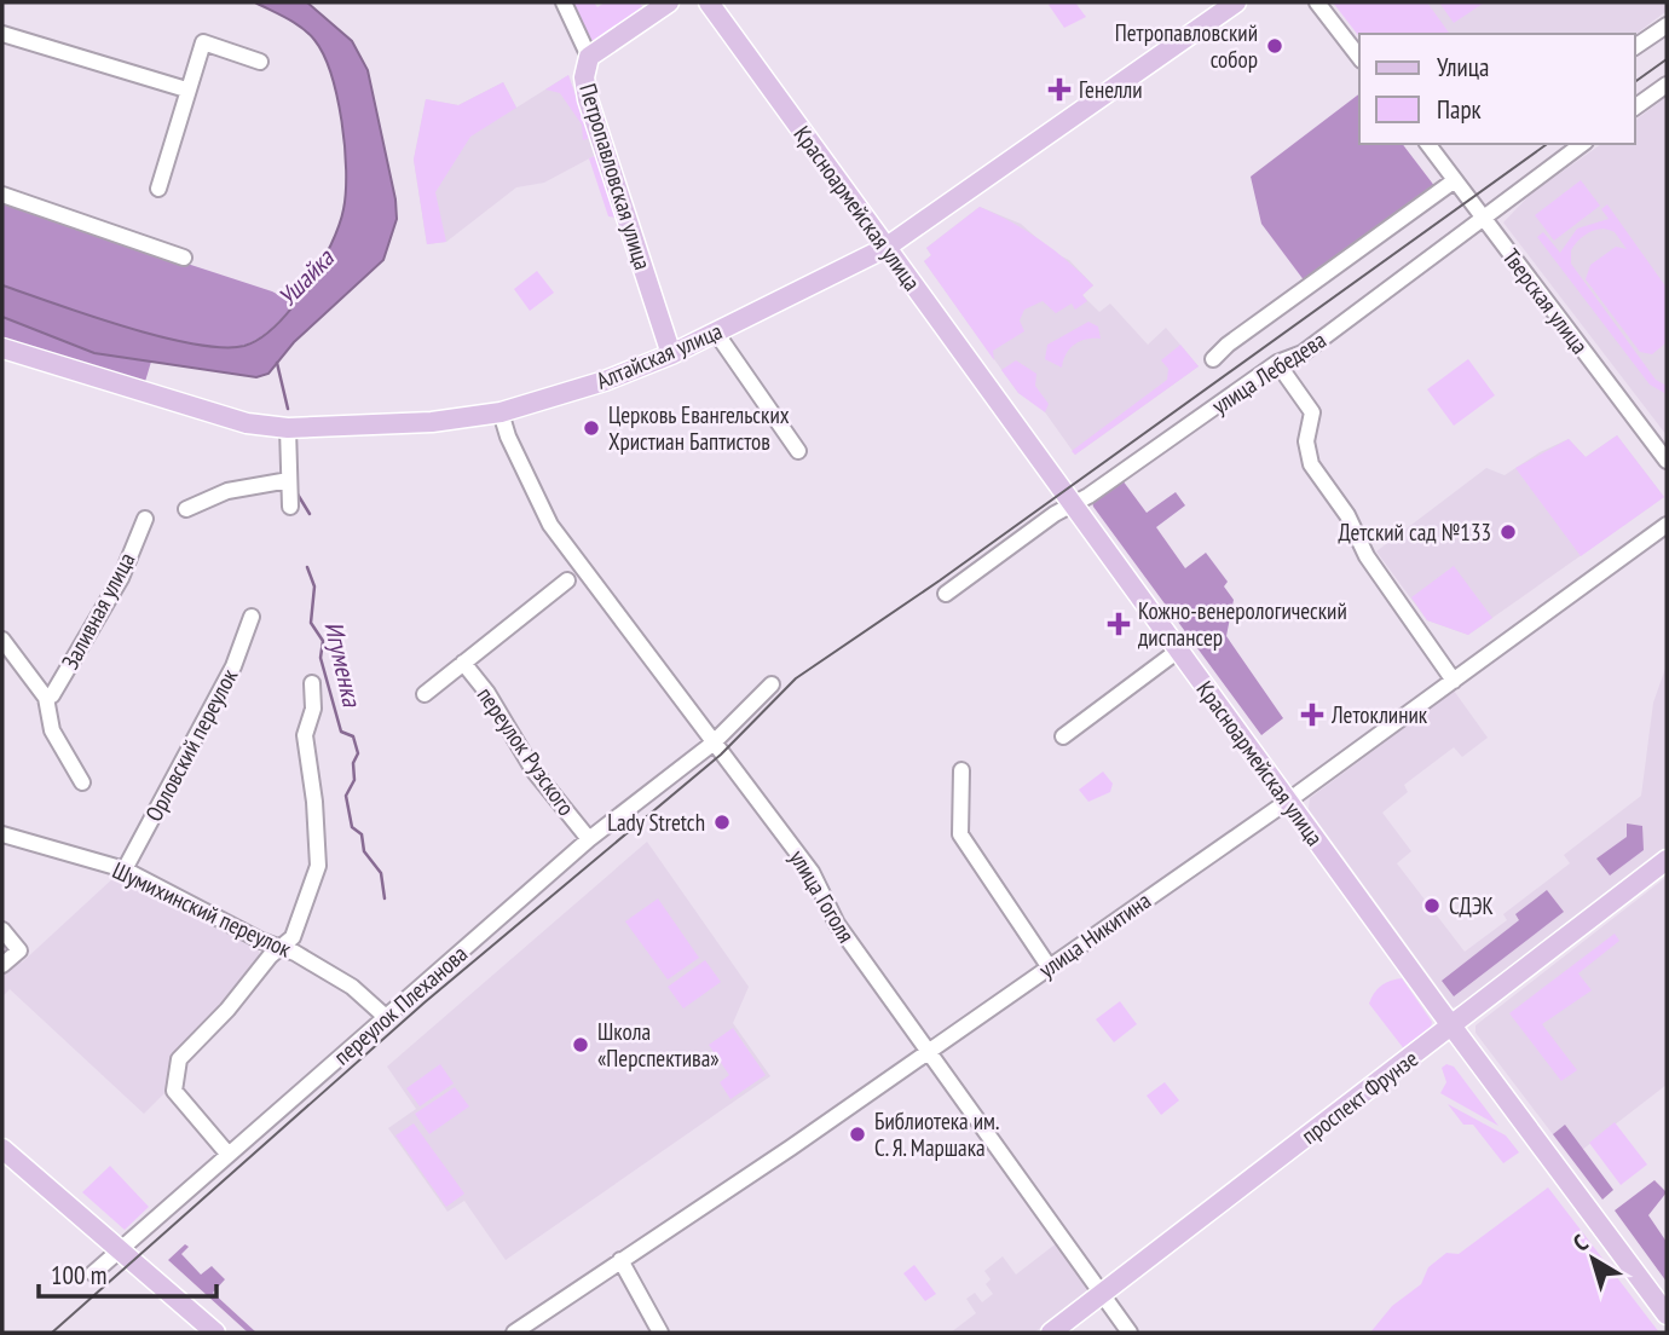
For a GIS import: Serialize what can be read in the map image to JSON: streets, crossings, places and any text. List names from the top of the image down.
{
  "streets": {
    "main road": [
      "Петропавловская улица",
      "Красноармейская улица",
      "Алтайская улица",
      "проспект Фрунзе"
    ],
    "street": [
      "Тверская улица",
      "улица Лебедева",
      "Заливная улица",
      "Орловский переулок",
      "переулок Рузского",
      "улица Гоголя",
      "Шумихинский переулок",
      "улица Никитина",
      "переулок Плеханова"
    ]
  },
  "crossings": [
    ["Петропавловская улица", "Алтайская улица"],
    ["Красноармейская улица", "Алтайская улица"],
    ["Красноармейская улица", "улица Лебедева"],
    ["Красноармейская улица", "улица Никитина"],
    ["Красноармейская улица", "проспект Фрунзе"],
    ["Тверская улица", "улица Лебедева"],
    ["Алтайская улица", "улица Гоголя"],
    ["Орловский переулок", "Шумихинский переулок"],
    ["переулок Рузского", "переулок Плеханова"],
    ["улица Гоголя", "улица Никитина"],
    ["улица Гоголя", "переулок Плеханова"],
    ["улица Гоголя", "проспект Фрунзе"],
    ["Шумихинский переулок", "переулок Плеханова"]
  ],
  "water": ["Ушайка", "Игуменка"],
  "places": {
    "other": [
      "Петропавловский собор",
      "Церковь Евангельских Христиан Баптистов",
      "Детский сад №133",
      "Lady Stretch",
      "СДЭК",
      "Школа «Перспектива»",
      "Библиотека им. С. Я. Маршака"
    ],
    "health": ["Генелли", "Кожно-венерологический диспансер", "Летоклиник"]
  },
  "legend": ["Улица", "Парк"],
  "scale_bar": "100 m",
  "north": "top left"
}
